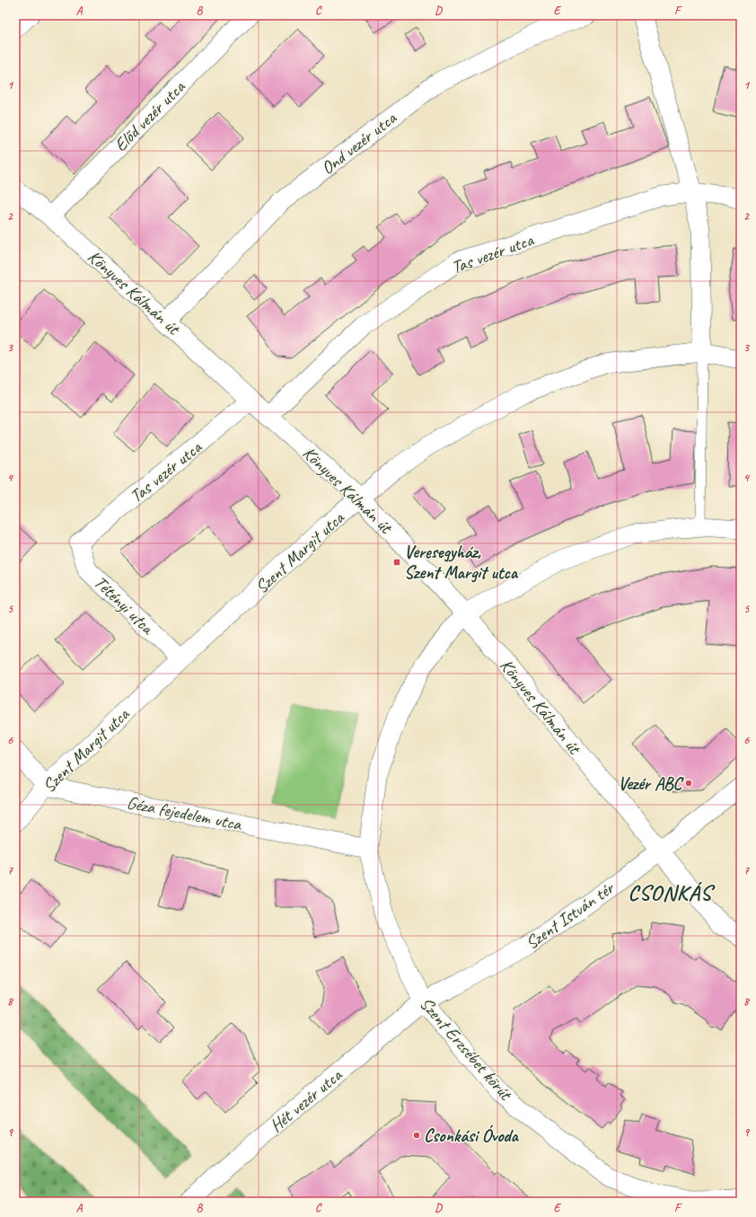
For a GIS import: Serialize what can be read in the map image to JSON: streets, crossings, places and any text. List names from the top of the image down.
{
  "streets": {
    "street": [
      "Előd vezér utca",
      "Ond vezér utca",
      "Tas vezér utca",
      "Könyves Kálmán út",
      "Szent Margit utca",
      "Tétényi utca",
      "Géza fejedelem utca",
      "Szent István tér",
      "Szent Erzsébet körút",
      "Hét vezér utca"
    ]
  },
  "crossings": [
    ["Előd vezér utca", "Könyves Kálmán út"],
    ["Ond vezér utca", "Könyves Kálmán út"],
    ["Tas vezér utca", "Könyves Kálmán út"],
    ["Tas vezér utca", "Tétényi utca"],
    ["Könyves Kálmán út", "Szent Margit utca"],
    ["Könyves Kálmán út", "Szent István tér"],
    ["Könyves Kálmán út", "Szent Erzsébet körút"],
    ["Szent Margit utca", "Tétényi utca"],
    ["Szent Margit utca", "Géza fejedelem utca"],
    ["Géza fejedelem utca", "Szent Erzsébet körút"],
    ["Szent István tér", "Szent Erzsébet körút"],
    ["Szent István tér", "Hét vezér utca"],
    ["Szent Erzsébet körút", "Hét vezér utca"]
  ],
  "districts": ["CSONKÁS"],
  "places": {
    "transit": ["Veresegyház, Szent Margit utca"],
    "other": ["Vezér ABC", "Csonkási Óvoda"]
  },
  "grid": {
    "columns": [
      "A",
      "B",
      "C",
      "D",
      "E",
      "F"
    ],
    "rows": [
      "1",
      "2",
      "3",
      "4",
      "5",
      "6",
      "7",
      "8",
      "9"
    ]
  }
}
